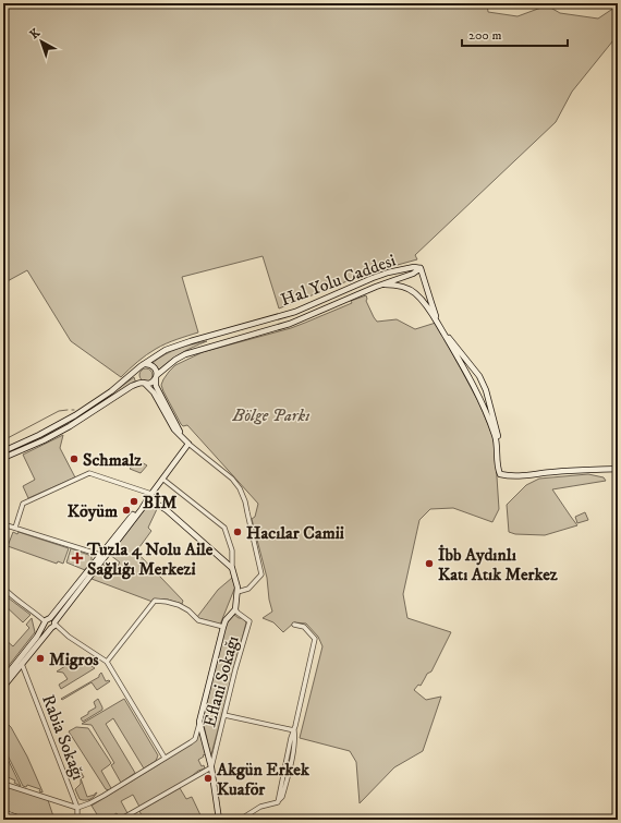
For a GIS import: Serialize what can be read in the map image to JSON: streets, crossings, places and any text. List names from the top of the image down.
{
  "streets": {
    "street": ["Hal Yolu Caddesi", "Eflani Sokağı", "Rabia Sokağı"]
  },
  "parks": ["Bölge Parkı"],
  "places": {
    "other": [
      "Schmalz",
      "BİM",
      "Köyüm",
      "Hacılar Camii",
      "İbb Aydınlı Katı Atık Merkez",
      "Migros",
      "Akgün Erkek Kuaför"
    ],
    "health": ["Tuzla 4 Nolu Aile Sağlığı Merkezi"]
  },
  "scale_bar": "200 m",
  "north": "top left"
}
